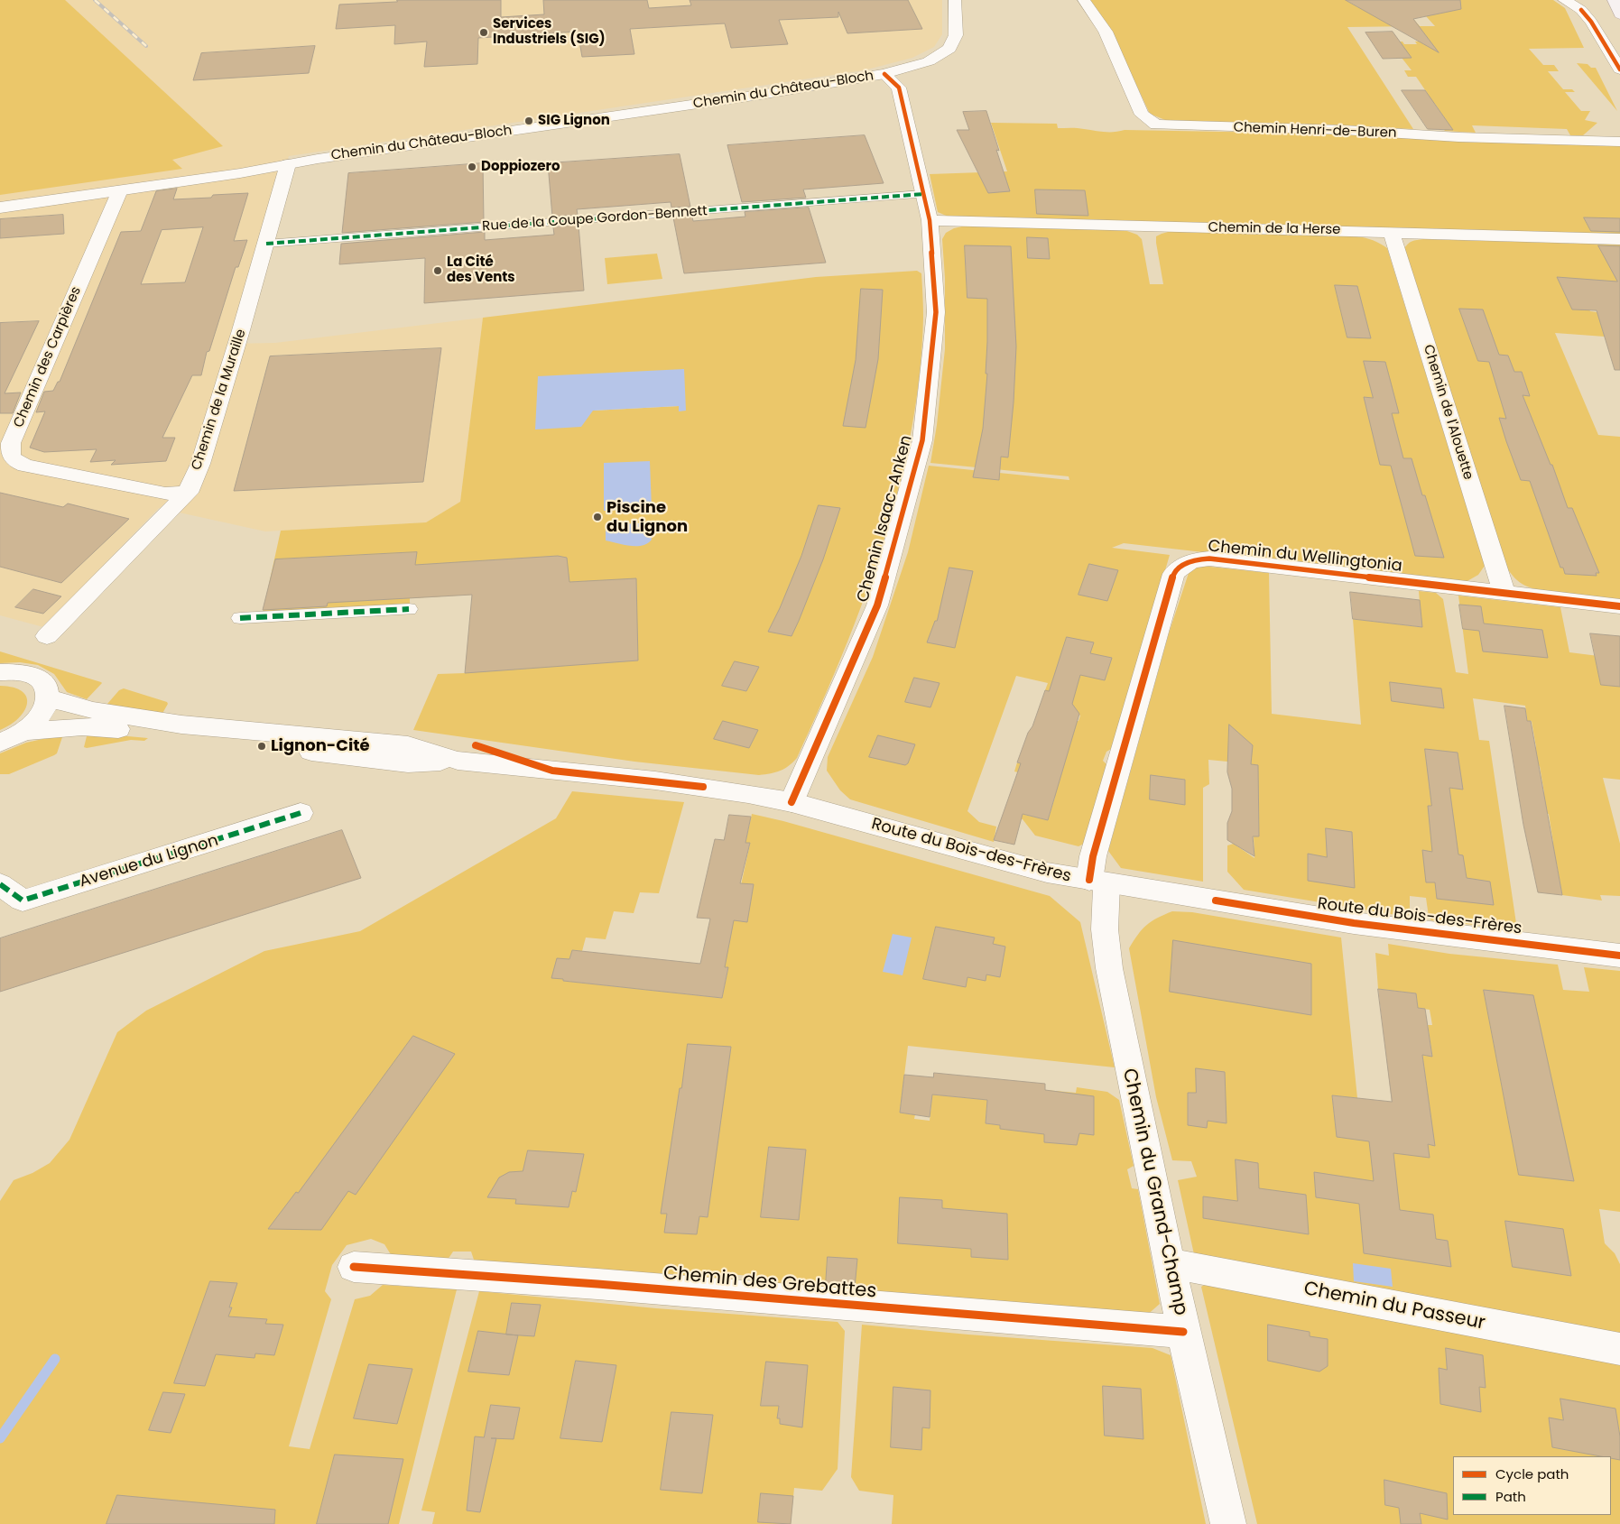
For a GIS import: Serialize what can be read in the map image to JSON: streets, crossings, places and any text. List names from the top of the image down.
{
  "streets": {
    "street": [
      "Chemin du Château-Bloch",
      "Chemin Henri-de-Buren",
      "Rue de la Coupe Gordon-Bennett",
      "Chemin de la Herse",
      "Chemin des Carpières",
      "Chemin de la Muraille",
      "Chemin de l'Alouette",
      "Chemin Isaac-Anken",
      "Chemin du Wellingtonia",
      "Route du Bois-des-Frères",
      "Avenue du Lignon",
      "Chemin du Grand-Champ",
      "Chemin des Grebattes",
      "Chemin du Passeur"
    ]
  },
  "crossings": [
    ["Chemin du Château-Bloch", "Chemin des Carpières"],
    ["Chemin du Château-Bloch", "Chemin de la Muraille"],
    ["Chemin du Château-Bloch", "Chemin Isaac-Anken"],
    ["Rue de la Coupe Gordon-Bennett", "Chemin de la Muraille"],
    ["Rue de la Coupe Gordon-Bennett", "Chemin Isaac-Anken"],
    ["Chemin de la Herse", "Chemin de l'Alouette"],
    ["Chemin de la Herse", "Chemin Isaac-Anken"],
    ["Chemin des Carpières", "Chemin de la Muraille"],
    ["Chemin de l'Alouette", "Chemin du Wellingtonia"],
    ["Chemin Isaac-Anken", "Route du Bois-des-Frères"],
    ["Chemin du Wellingtonia", "Route du Bois-des-Frères"],
    ["Chemin du Wellingtonia", "Chemin du Grand-Champ"],
    ["Route du Bois-des-Frères", "Chemin du Grand-Champ"],
    ["Chemin du Grand-Champ", "Chemin des Grebattes"],
    ["Chemin du Grand-Champ", "Chemin du Passeur"]
  ],
  "places": [
    "Services Industriels (SIG)",
    "SIG Lignon",
    "Doppiozero",
    "La Cité des Vents",
    "Piscine du Lignon",
    "Lignon-Cité"
  ],
  "legend": ["Cycle path", "Path"]
}
